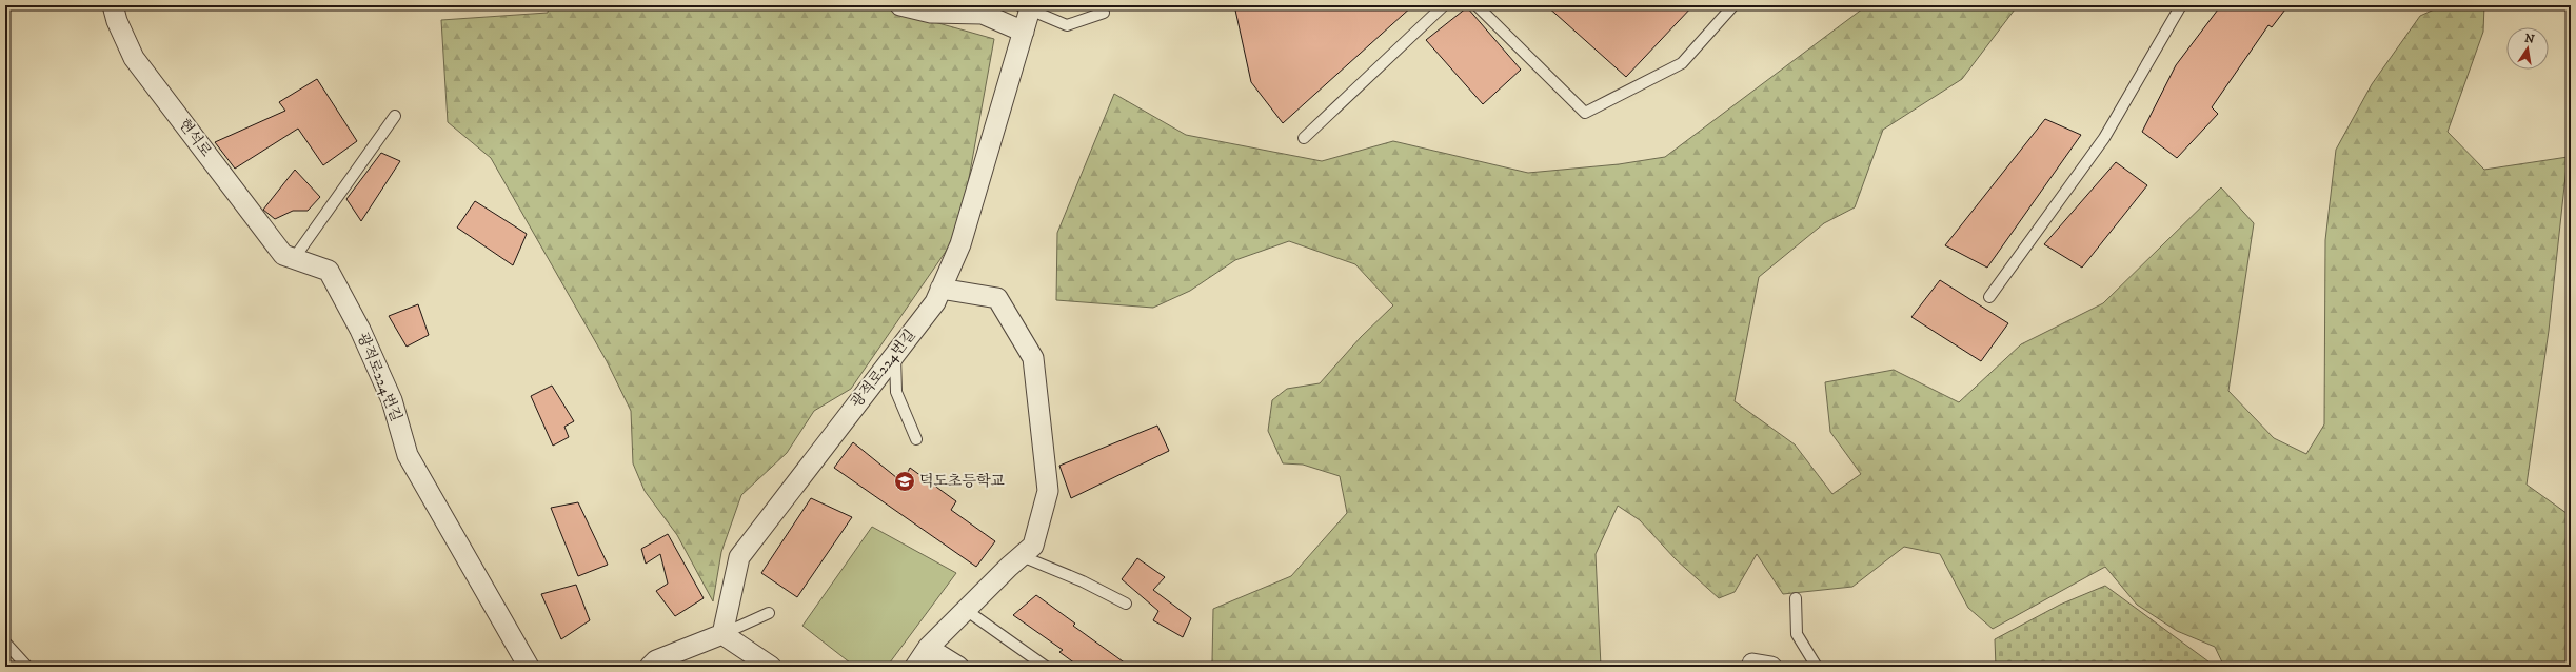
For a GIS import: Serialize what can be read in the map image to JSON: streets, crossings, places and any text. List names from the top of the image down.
{
  "streets": {
    "street": ["현석로", "광적로224번길"]
  },
  "crossings": [
    ["현석로", "광적로224번길"]
  ],
  "places": {
    "school or university": ["덕도초등학교"]
  },
  "north": "top"
}
